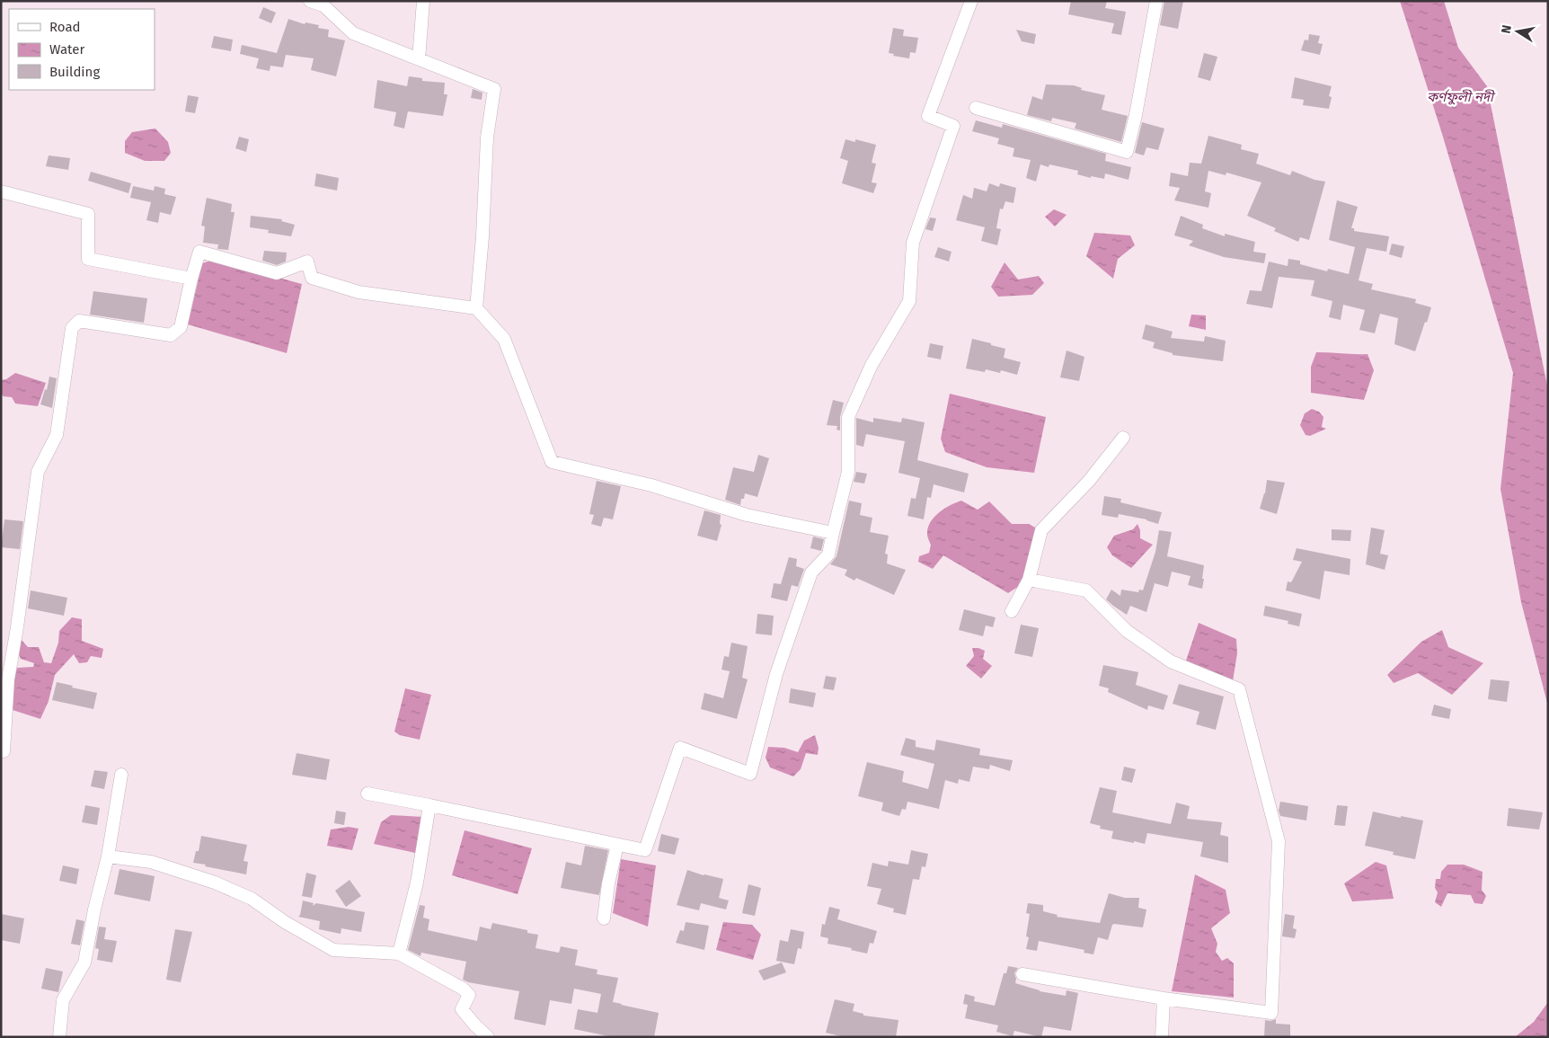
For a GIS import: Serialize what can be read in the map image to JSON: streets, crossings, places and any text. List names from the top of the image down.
{
  "water": ["কর্ণফুলী নদী"],
  "legend": ["Road", "Water", "Building"],
  "north": "left"
}
